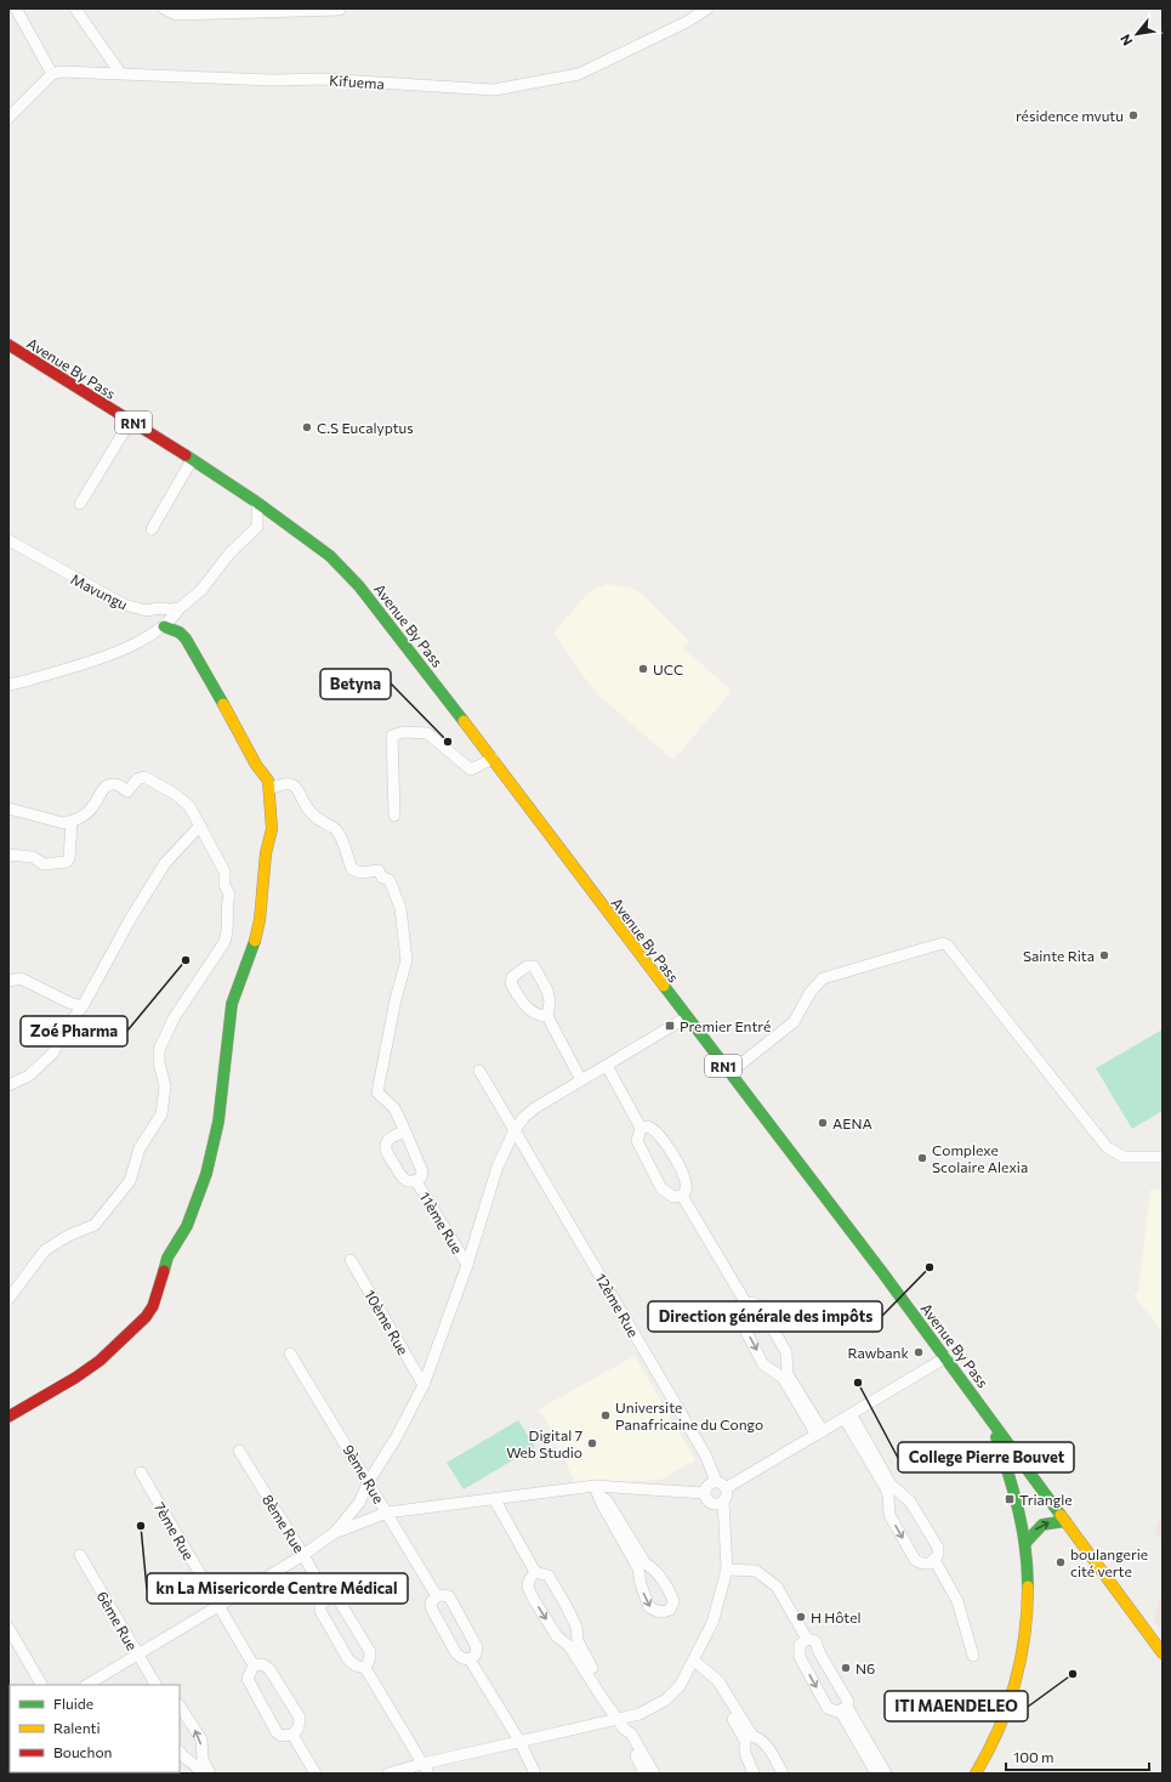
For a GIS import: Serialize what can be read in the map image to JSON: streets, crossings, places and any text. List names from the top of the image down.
{
  "streets": {
    "main road": ["Avenue By Pass", "RN1"],
    "street": [
      "Kifuema",
      "Mavungu",
      "11ème Rue",
      "12ème Rue",
      "10ème Rue",
      "9ème Rue",
      "8ème Rue",
      "7ème Rue",
      "6ème Rue"
    ]
  },
  "places": {
    "other": [
      "résidence mvutu",
      "C.S Eucalyptus",
      "UCC",
      "Betyna",
      "Sainte Rita",
      "Zoé Pharma",
      "AENA",
      "Complexe Scolaire Alexia",
      "Direction générale des impôts",
      "Rawbank",
      "College Pierre Bouvet",
      "Universite Panafricaine du Congo",
      "Digital 7 Web Studio",
      "kn La Misericorde Centre Médical",
      "boulangerie cité verte",
      "H Hôtel",
      "N6",
      "ITI MAENDELEO"
    ],
    "transit": ["Premier Entré", "Triangle"]
  },
  "legend": ["Fluide", "Ralenti", "Bouchon"],
  "scale_bar": "100 m",
  "north": "bottom left"
}
